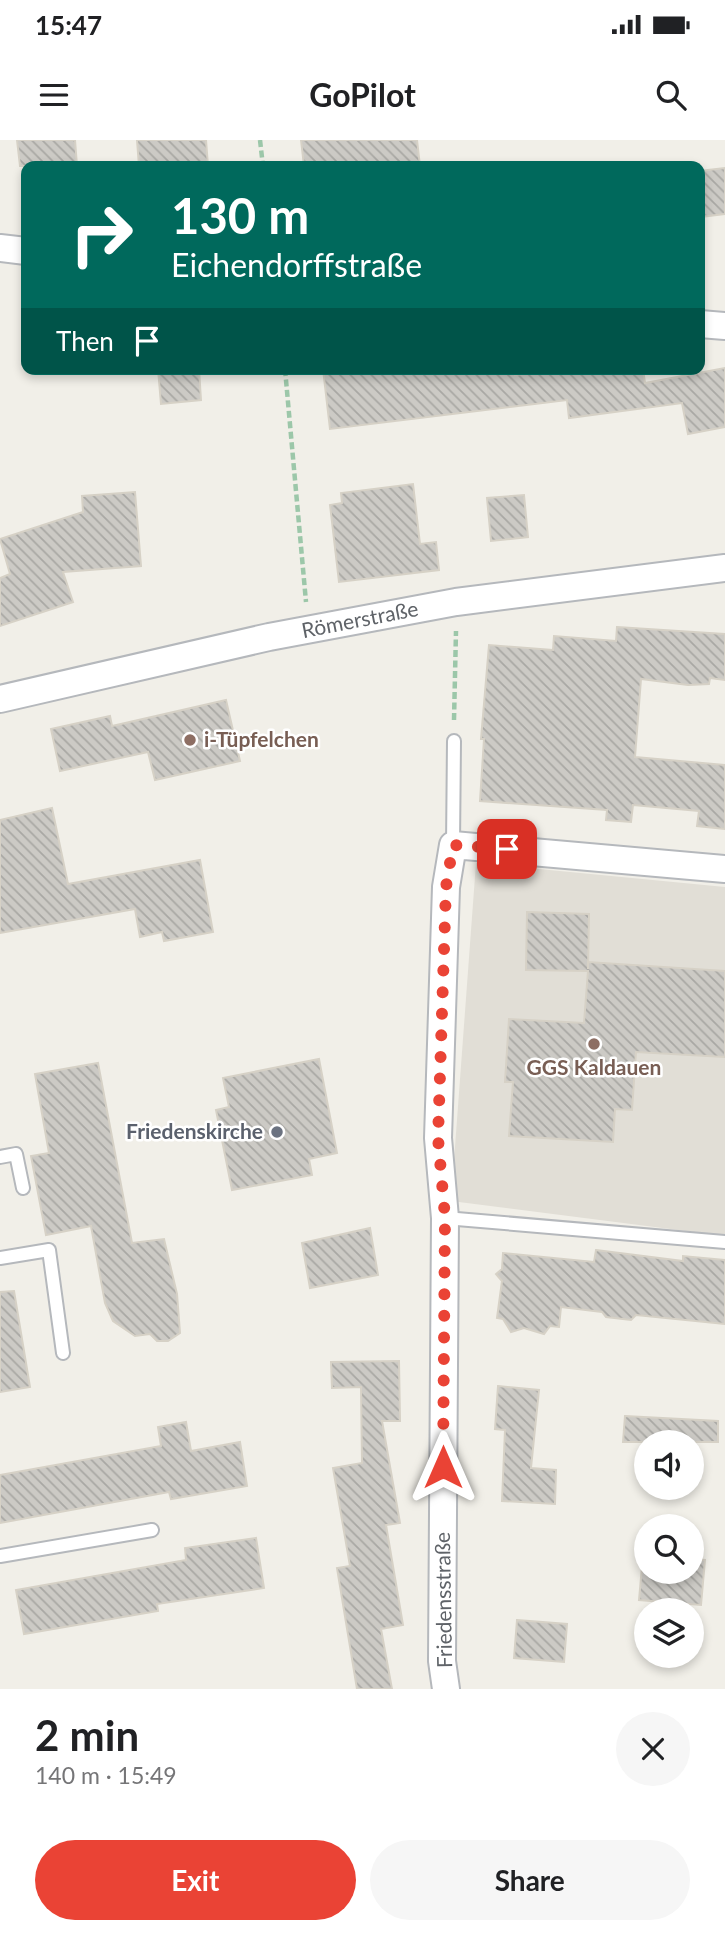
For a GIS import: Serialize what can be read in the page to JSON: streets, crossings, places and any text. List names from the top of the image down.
{
  "streets": {
    "street": ["Römerstraße", "Friedensstraße"]
  },
  "places": ["i-Tüpfelchen", "GGS Kaldauen", "Friedenskirche"],
  "page": {
    "status": "15:47",
    "header": "GoPilot",
    "turn": ["130 m", "Eichendorffstraße"],
    "then": "Then",
    "heading": ["2 min", "140 m · 15:49"],
    "buttons": ["Exit", "Share"]
  }
}
